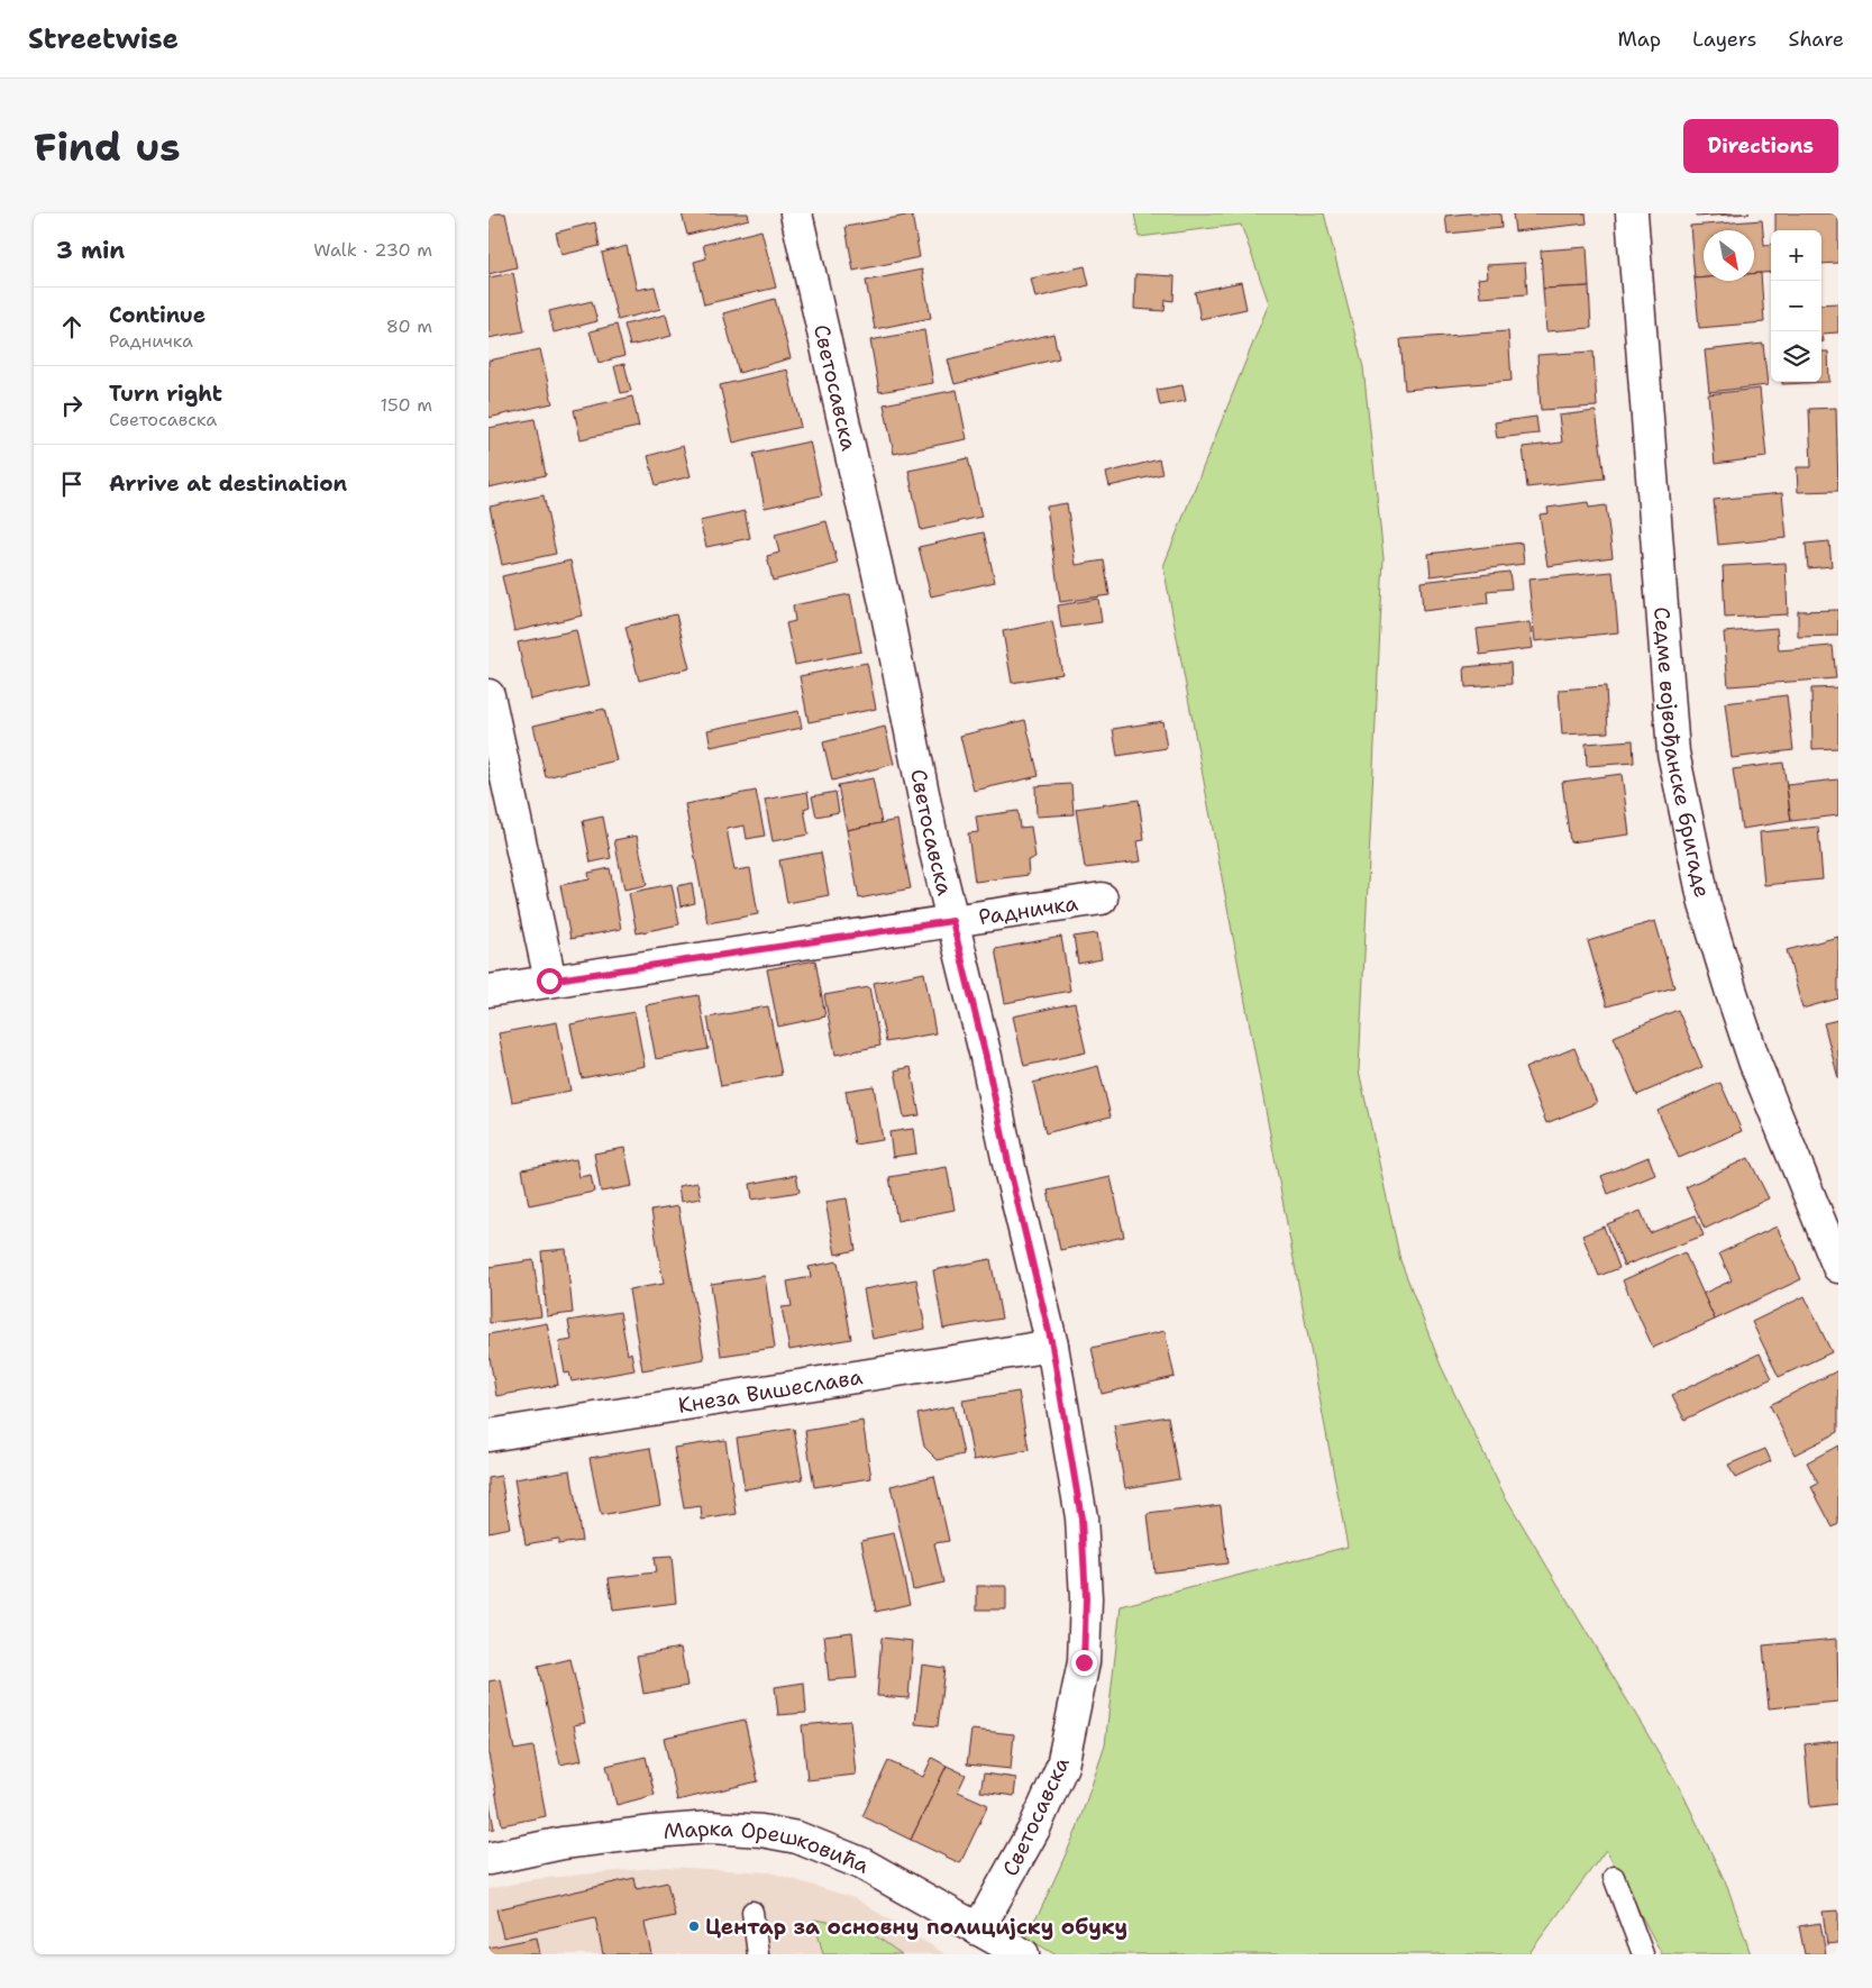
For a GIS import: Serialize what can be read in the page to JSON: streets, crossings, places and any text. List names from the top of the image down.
{
  "streets": {
    "street": [
      "Светосавска",
      "Седме војвођанске бригаде",
      "Радничка",
      "Кнеза Вишеслава",
      "Марка Орешковића"
    ]
  },
  "crossings": [
    ["Светосавска", "Радничка"],
    ["Светосавска", "Кнеза Вишеслава"],
    ["Светосавска", "Марка Орешковића"]
  ],
  "places": ["Центар за основну полицијску обуку"],
  "north": "bottom right",
  "page": {
    "header": "Streetwise",
    "nav": ["Map", "Layers", "Share"],
    "buttons": "Directions",
    "title": "Find us",
    "heading": ["3 min", "Walk · 230 m"],
    "map_buttons": ["+", "−"],
    "list": [
      ["Continue", "Радничка", "80 m"],
      ["Turn right", "Светосавска", "150 m"],
      "Arrive at destination"
    ]
  }
}
